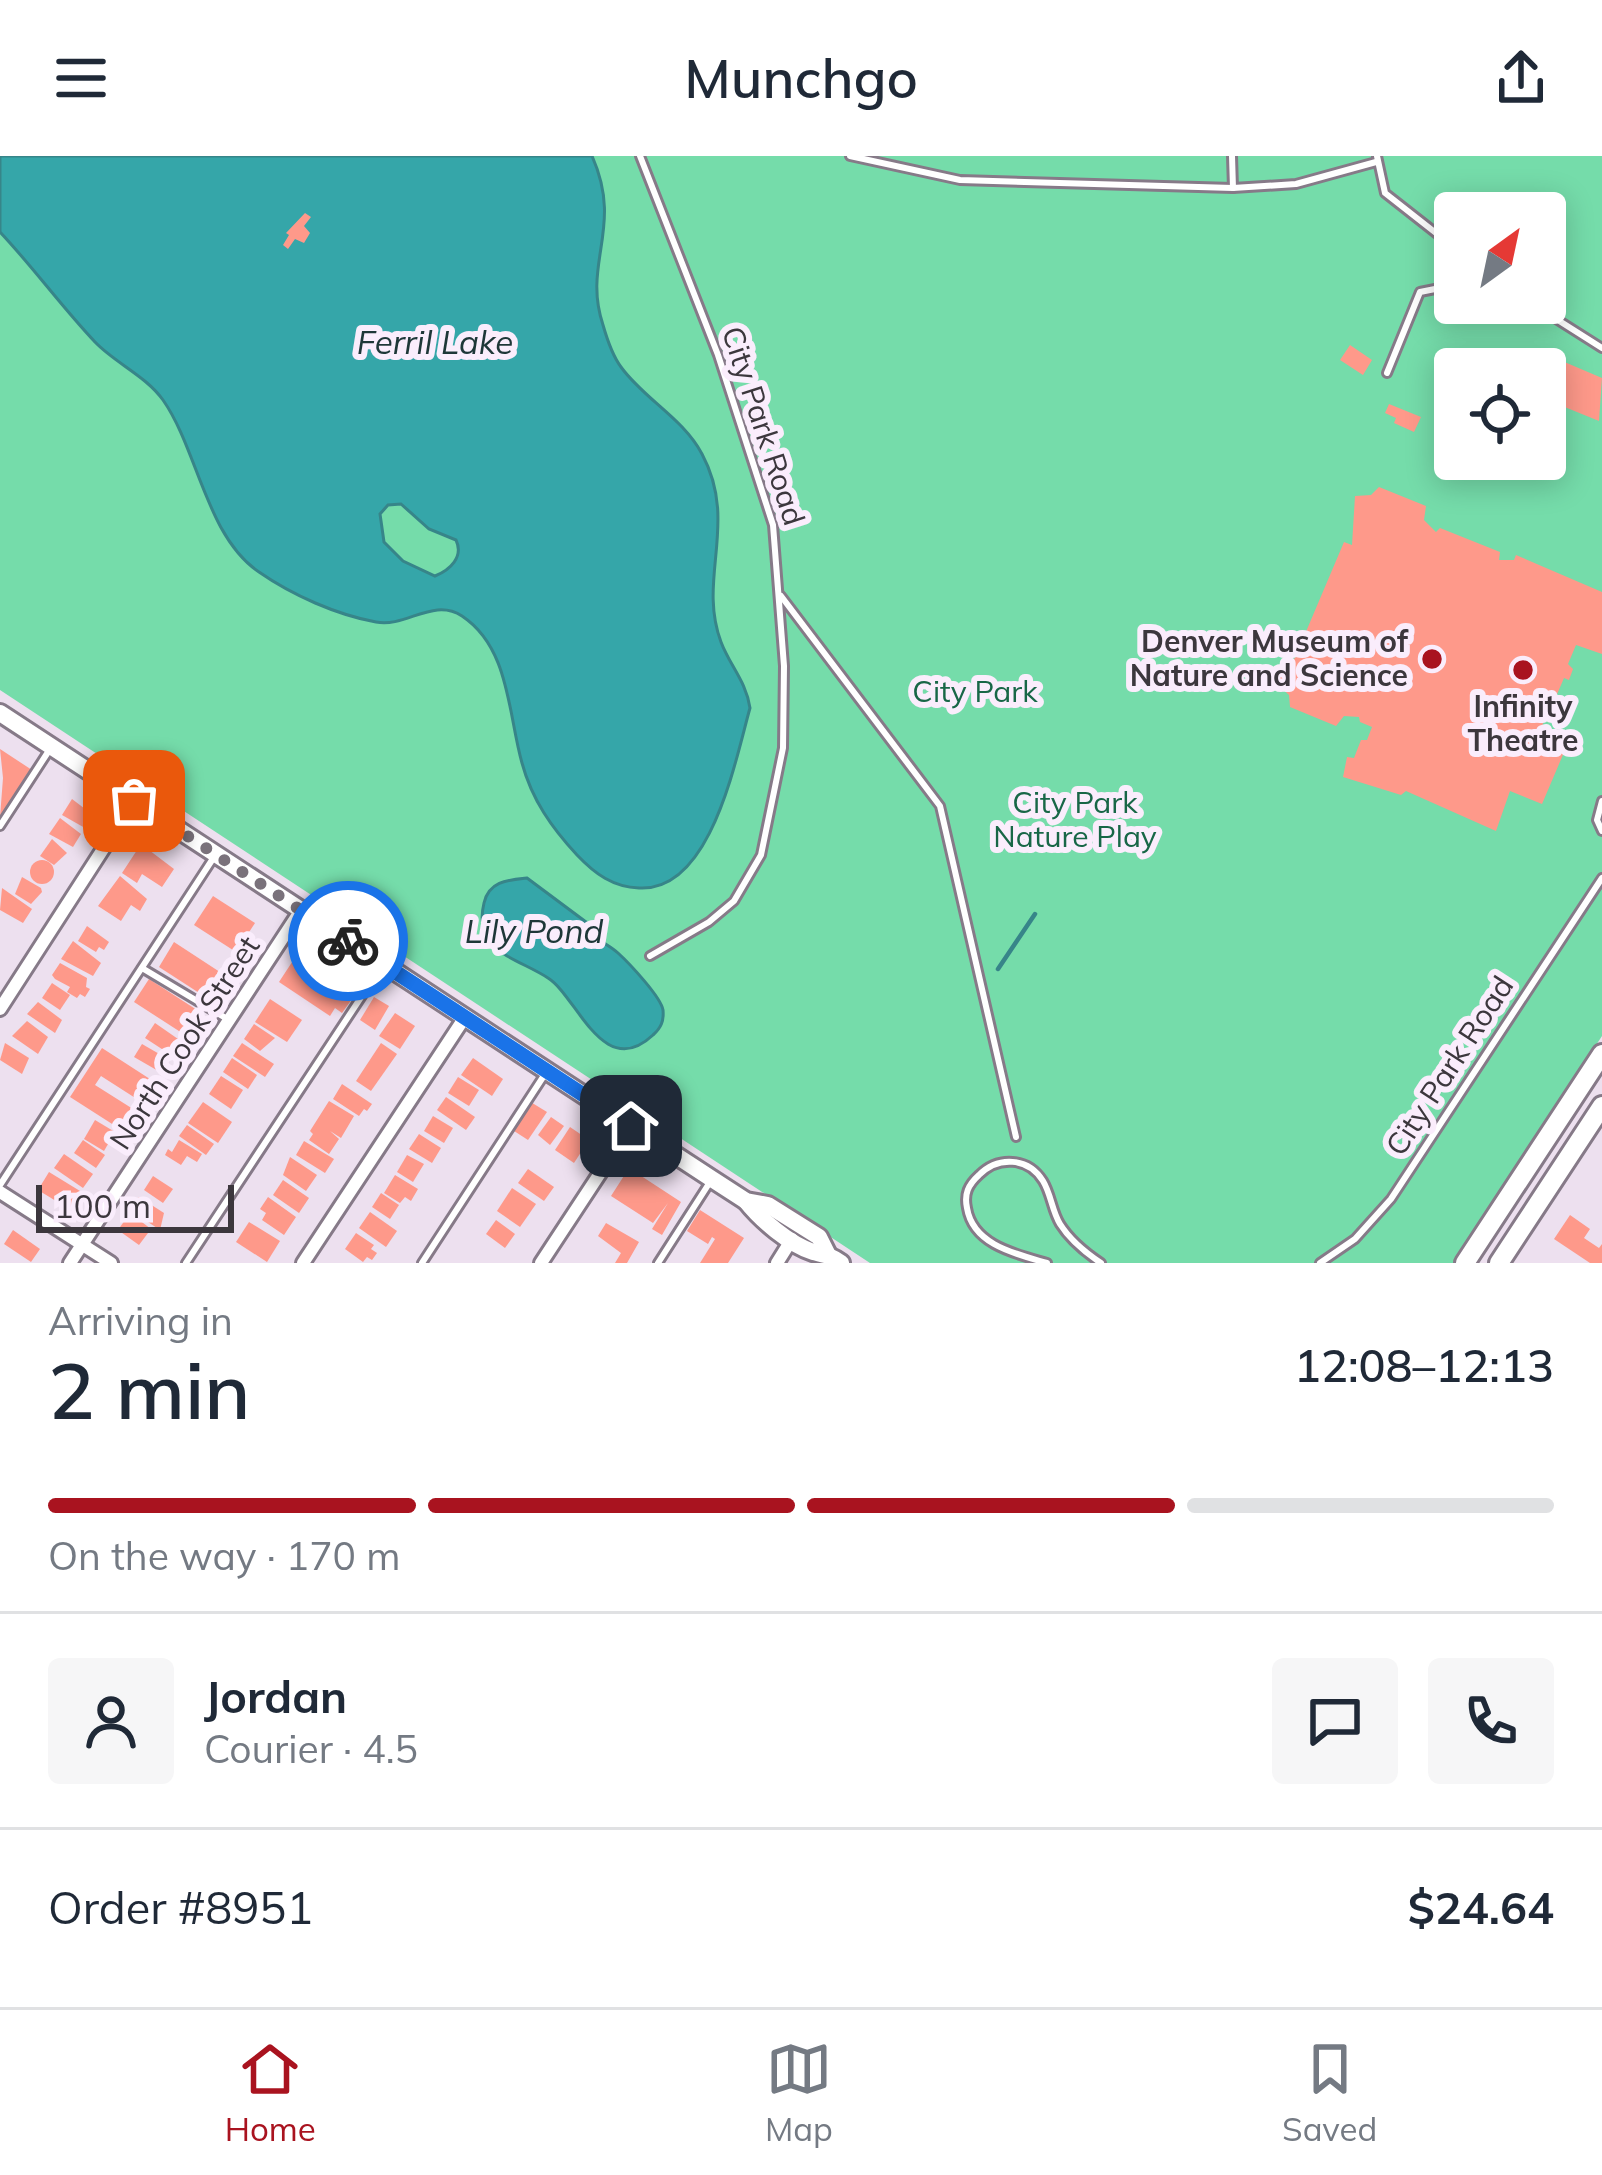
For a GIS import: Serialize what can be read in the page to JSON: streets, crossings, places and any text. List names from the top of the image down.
{
  "streets": {
    "street": ["North Cook Street"],
    "lane": ["City Park Road"]
  },
  "water": ["Ferril Lake", "Lily Pond"],
  "parks": ["City Park", "City Park Nature Play"],
  "places": ["Denver Museum of Nature and Science", "Infinity Theatre"],
  "scale_bar": "100 m",
  "north": "top right",
  "page": {
    "header": "Munchgo",
    "scale": "100 m",
    "heading": ["2 min", "Arriving in", "12:08–12:13"],
    "panel": [
      "Jordan",
      "Courier · 4.5",
      "Order #8951",
      "$24.64"
    ],
    "bar": "On the way · 170 m",
    "tabs": ["Home", "Map", "Saved"]
  }
}
